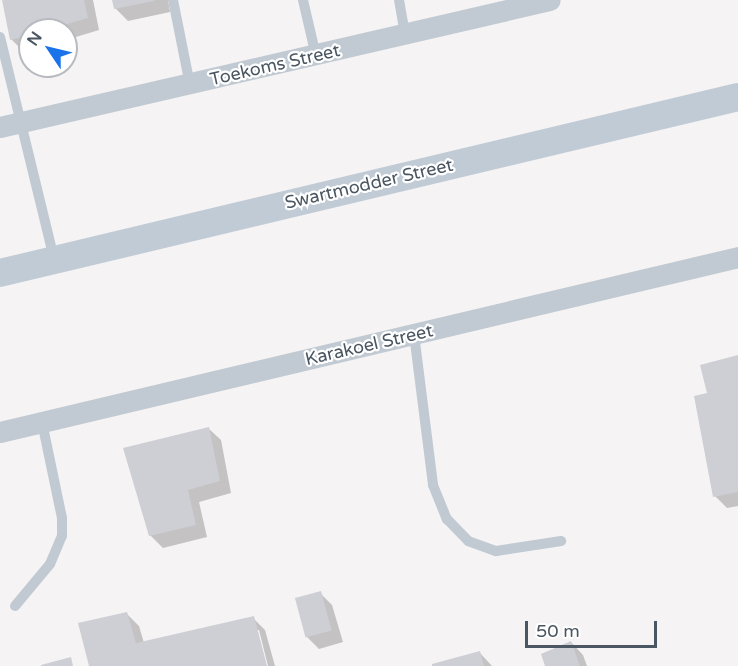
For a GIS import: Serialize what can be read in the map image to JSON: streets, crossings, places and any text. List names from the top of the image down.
{
  "streets": {
    "main road": ["Swartmodder Street"],
    "street": ["Toekoms Street", "Karakoel Street"]
  },
  "scale_bar": "50 m",
  "north": "top left"
}
